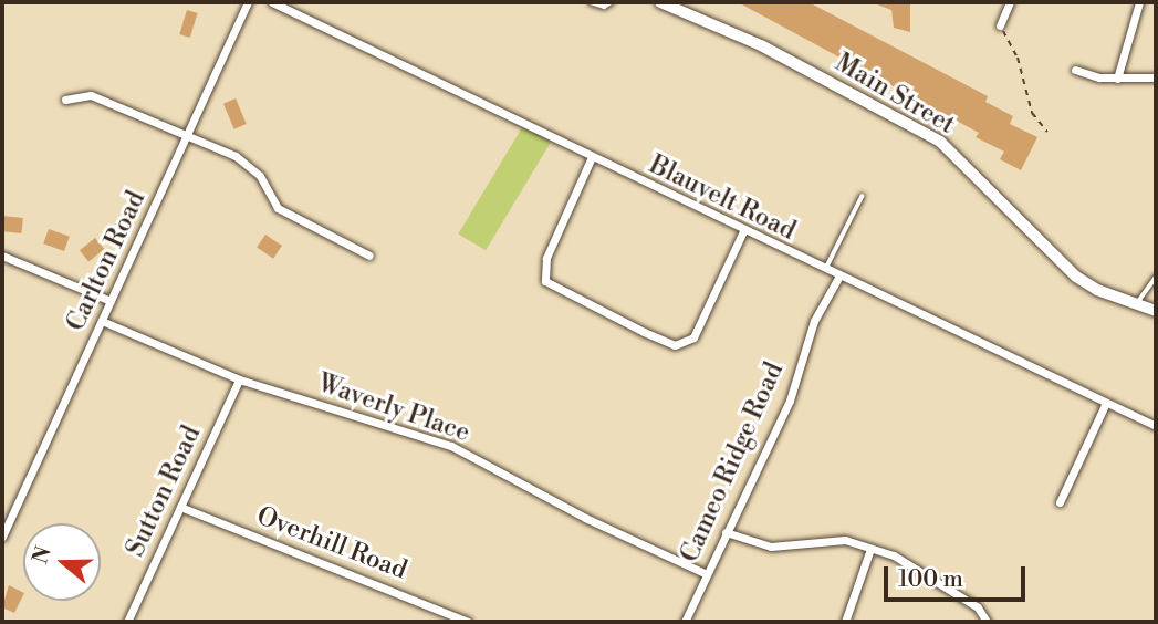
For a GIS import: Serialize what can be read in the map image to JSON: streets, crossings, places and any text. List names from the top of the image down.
{
  "streets": {
    "main road": ["Main Street"],
    "street": [
      "Blauvelt Road",
      "Carlton Road",
      "Waverly Place",
      "Cameo Ridge Road",
      "Sutton Road",
      "Overhill Road"
    ]
  },
  "crossings": [
    ["Blauvelt Road", "Cameo Ridge Road"],
    ["Carlton Road", "Waverly Place"],
    ["Waverly Place", "Cameo Ridge Road"],
    ["Waverly Place", "Sutton Road"],
    ["Sutton Road", "Overhill Road"]
  ],
  "scale_bar": "100 m",
  "north": "left"
}
